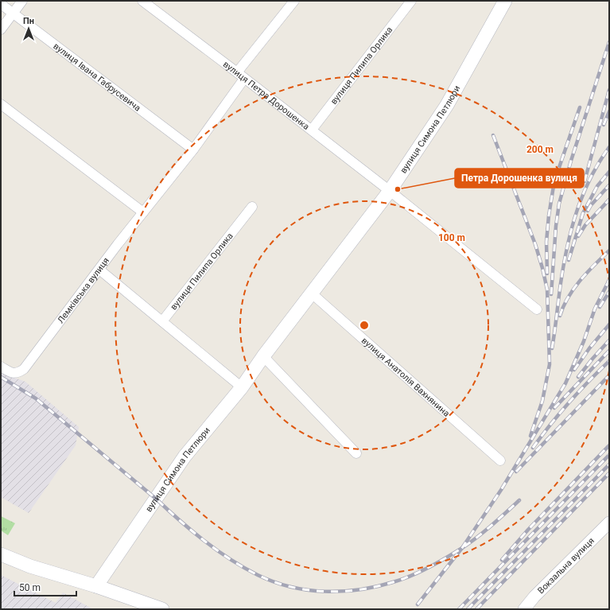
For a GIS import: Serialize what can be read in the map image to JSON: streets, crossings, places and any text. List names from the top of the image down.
{
  "streets": {
    "main road": ["вулиця Симона Петлюри"],
    "street": [
      "вулиця Пилипа Орлика",
      "вулиця Івана Габрусевича",
      "вулиця Петра Дорошенка",
      "Лемківська вулиця",
      "вулиця Анатолія Вахнянина",
      "Вокзальна вулиця"
    ]
  },
  "crossings": [
    ["вулиця Пилипа Орлика", "вулиця Петра Дорошенка"],
    ["вулиця Івана Габрусевича", "Лемківська вулиця"],
    ["вулиця Петра Дорошенка", "вулиця Симона Петлюри"],
    ["вулиця Петра Дорошенка", "Лемківська вулиця"],
    ["вулиця Симона Петлюри", "вулиця Анатолія Вахнянина"]
  ],
  "places": ["Петра Дорошенка вулиця"],
  "scale_bar": "50 m",
  "north": "top",
  "rings": ["200 m", "100 m"]
}
